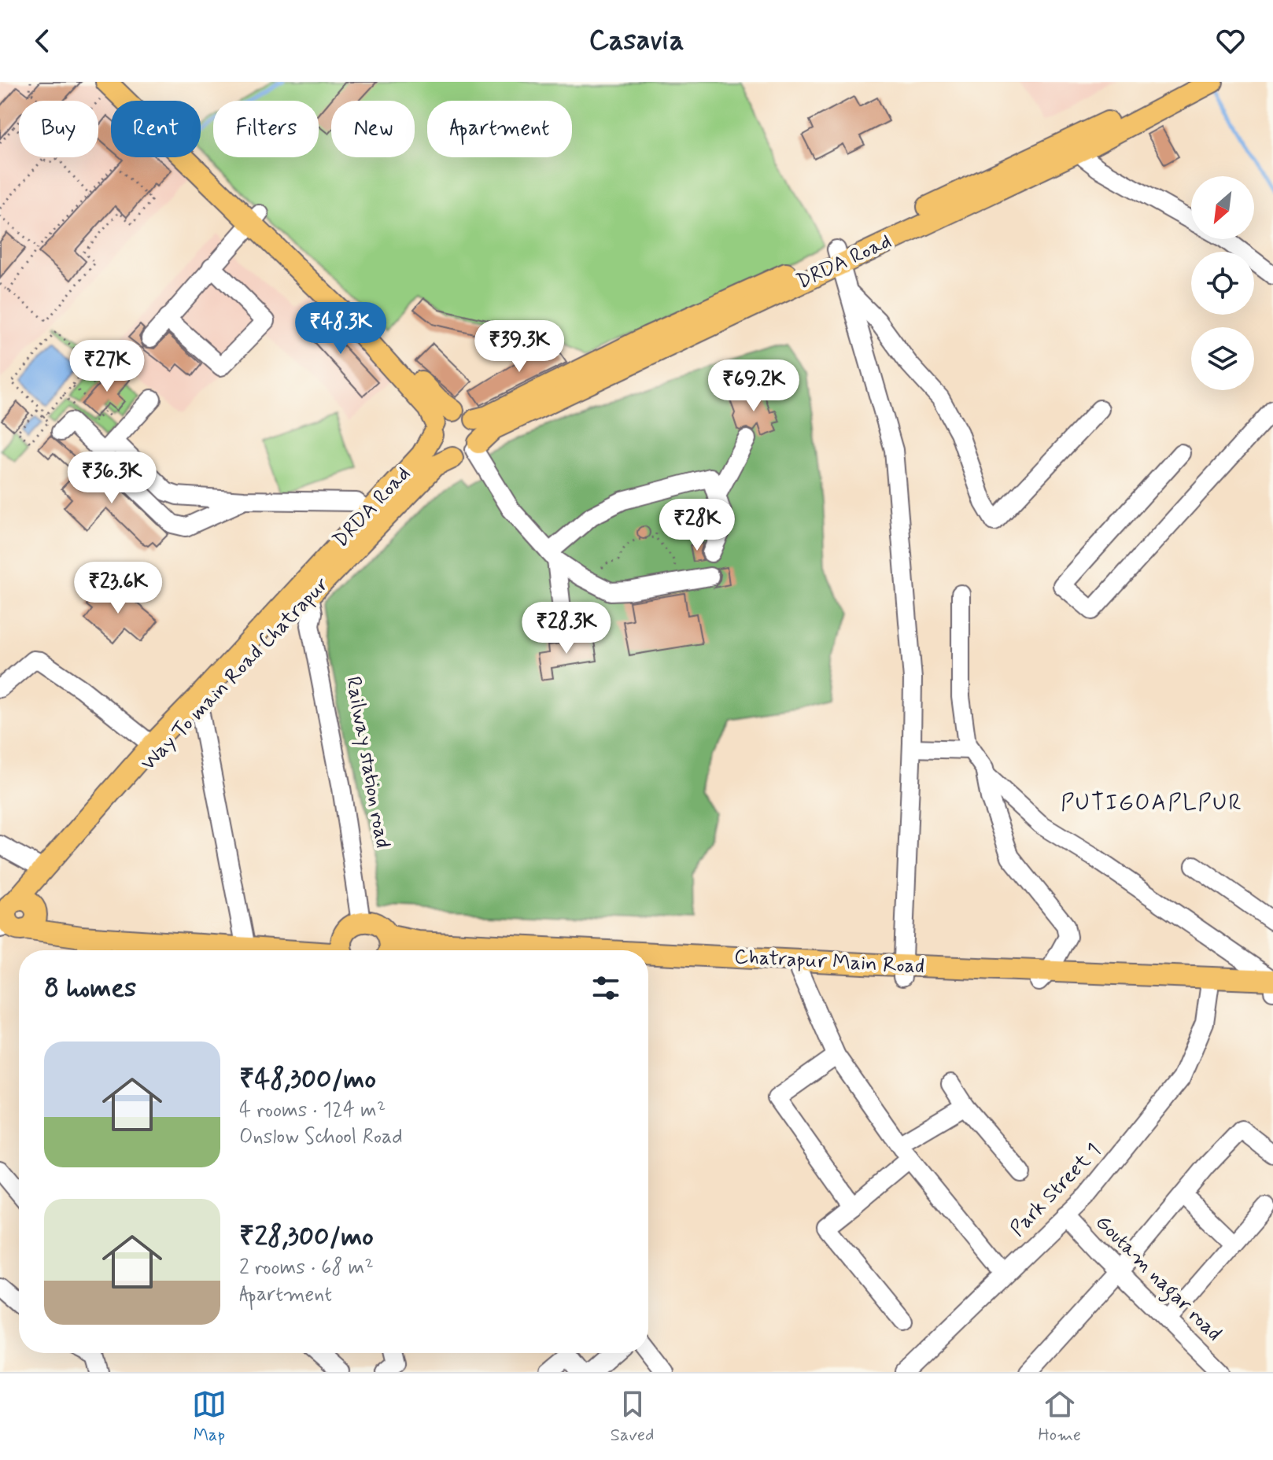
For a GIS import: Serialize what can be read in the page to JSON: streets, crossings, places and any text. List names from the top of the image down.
{
  "streets": {
    "main road": ["DRDA Road", "Way To main Road Chatrapur", "Chatrapur Main Road"],
    "street": ["Railway station road", "Park Street 1", "Goutam nagar road"]
  },
  "crossings": [
    ["DRDA Road", "Way To main Road Chatrapur"],
    ["DRDA Road", "Railway station road"],
    ["Way To main Road Chatrapur", "Railway station road"],
    ["Railway station road", "Chatrapur Main Road"],
    ["Chatrapur Main Road", "Park Street 1"],
    ["Park Street 1", "Goutam nagar road"]
  ],
  "districts": ["PUTIGOAPLPUR"],
  "north": "bottom left",
  "page": {
    "header": "Casavia",
    "chip": [
      "Buy",
      "Rent",
      "Filters",
      "New",
      "Apartment"
    ],
    "price": [
      "₹48.3K",
      "₹39.3K",
      "₹27K",
      "₹69.2K",
      "₹36.3K",
      "₹28K",
      "₹23.6K",
      "₹28.3K"
    ],
    "heading": "8 homes",
    "list": [
      {
        "name": "₹48,300/mo",
        "note": "4 rooms · 124 m² · Onslow School Road"
      },
      {
        "name": "₹28,300/mo",
        "note": "2 rooms · 68 m² · Apartment"
      }
    ],
    "tabs": ["Map", "Saved", "Home"]
  }
}
